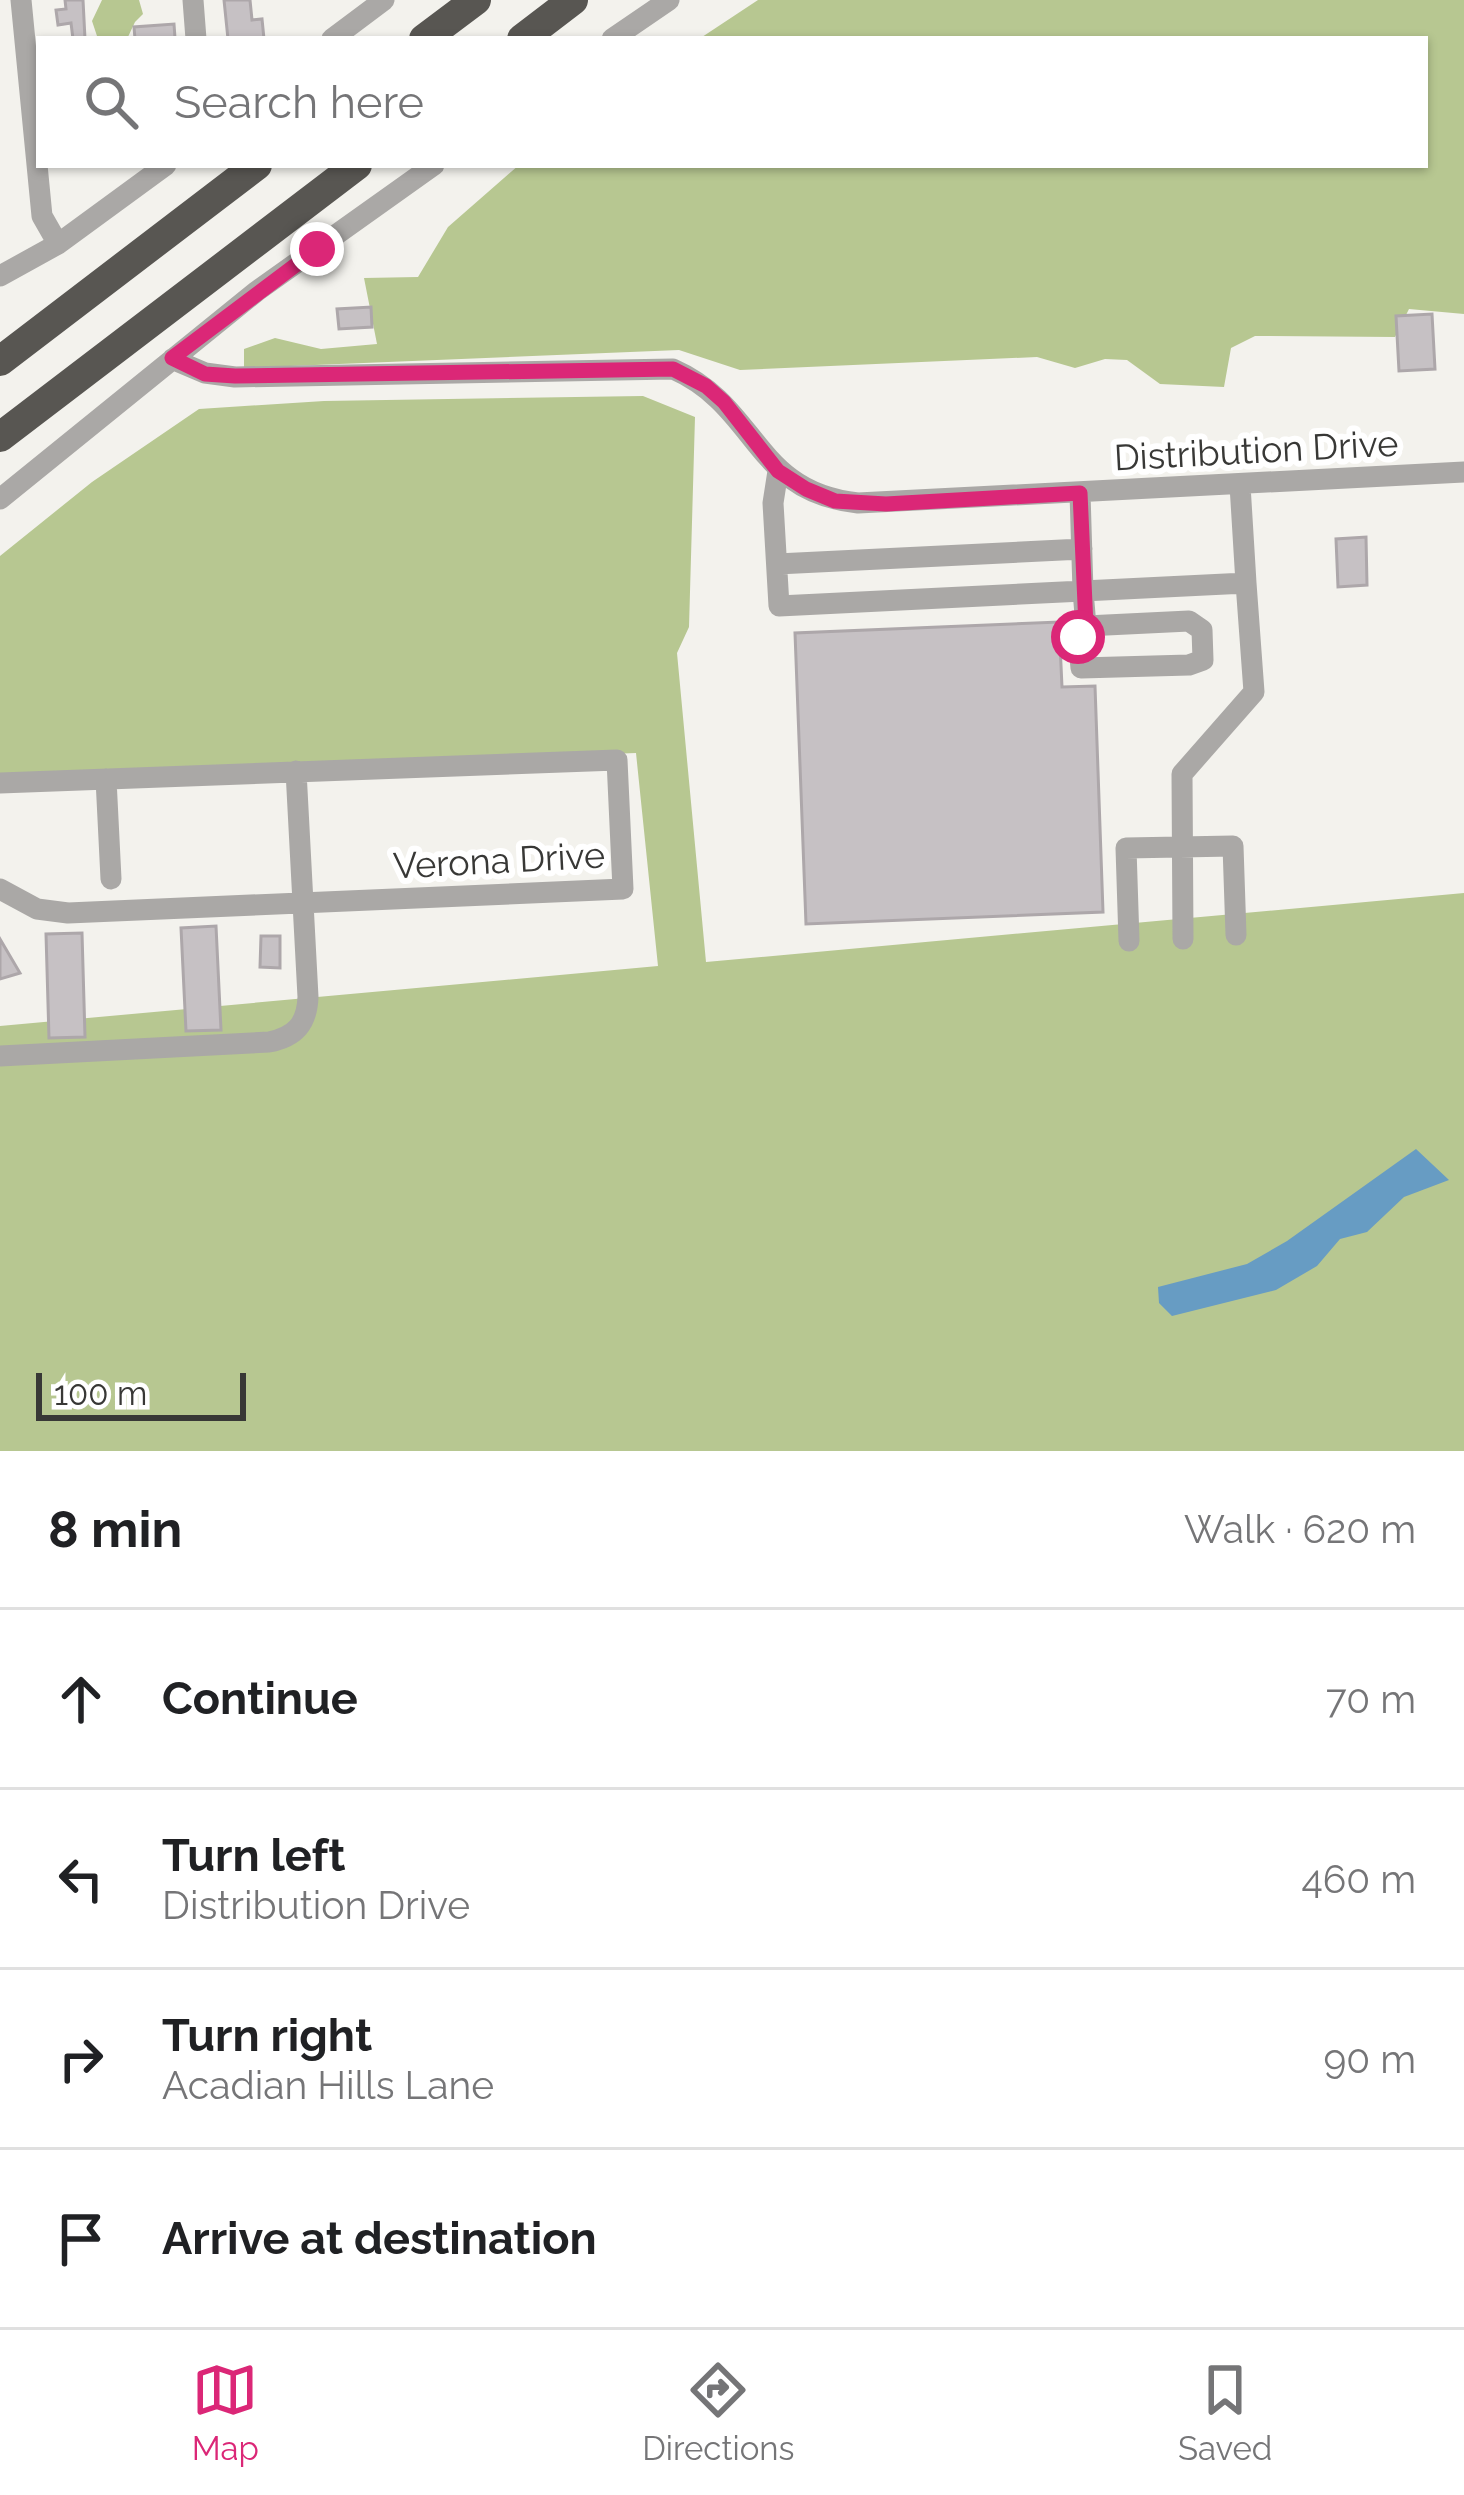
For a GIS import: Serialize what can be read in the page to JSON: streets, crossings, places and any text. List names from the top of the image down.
{
  "streets": {
    "street": ["Distribution Drive", "Verona Drive"]
  },
  "scale_bar": "100 m",
  "page": {
    "search": "Search here",
    "scale": "100 m",
    "heading": ["8 min", "Walk · 620 m"],
    "list": [
      ["Continue", "70 m"],
      ["Turn left", "Distribution Drive", "460 m"],
      ["Turn right", "Acadian Hills Lane", "90 m"],
      "Arrive at destination"
    ],
    "nav": ["Map", "Directions", "Saved"]
  }
}
